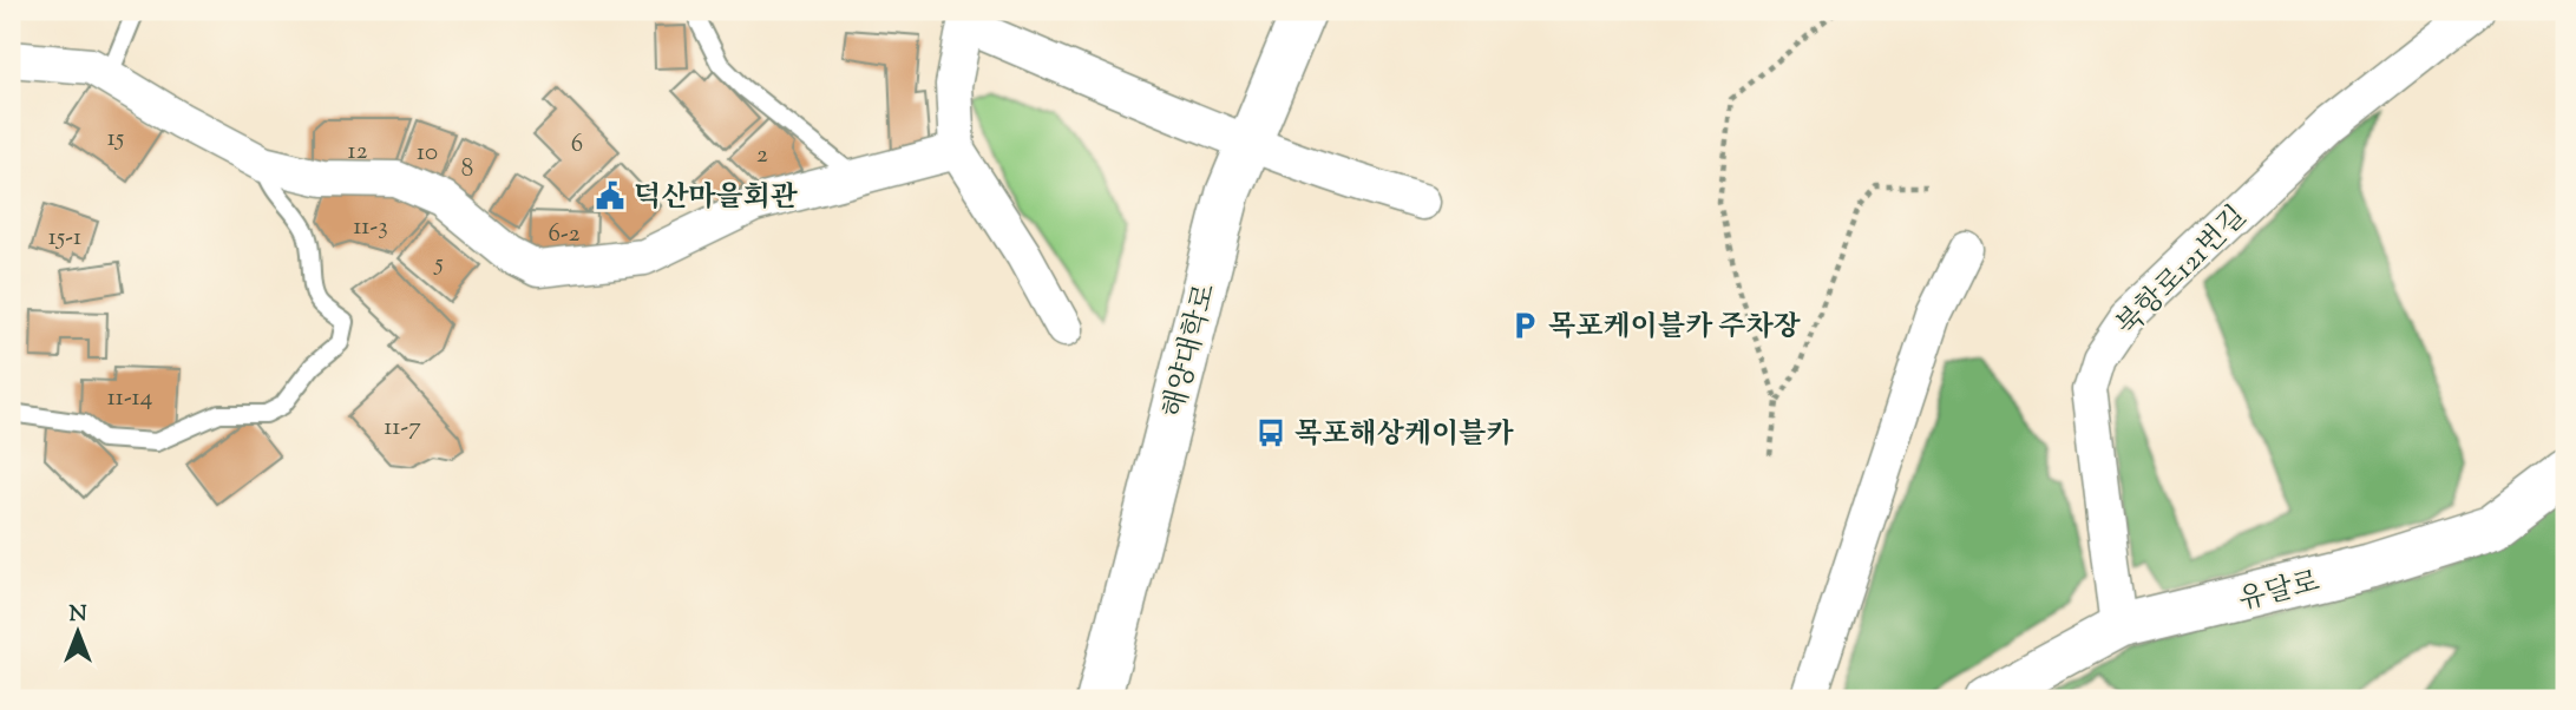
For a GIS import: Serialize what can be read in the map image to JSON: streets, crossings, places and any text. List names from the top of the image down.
{
  "streets": {
    "street": ["북항로121번길", "해양대학로", "유달로"]
  },
  "crossings": [
    ["북항로121번길", "유달로"]
  ],
  "places": {
    "public building": ["덕산마을회관"],
    "parking": ["목포케이블카 주차장"],
    "bus stop": ["목포해상케이블카"]
  },
  "house_numbers": [
    "15",
    "6",
    "12",
    "10",
    "2",
    "8",
    "11-3",
    "6-2",
    "15-1",
    "5",
    "11-14",
    "11-7"
  ],
  "north": "top"
}
